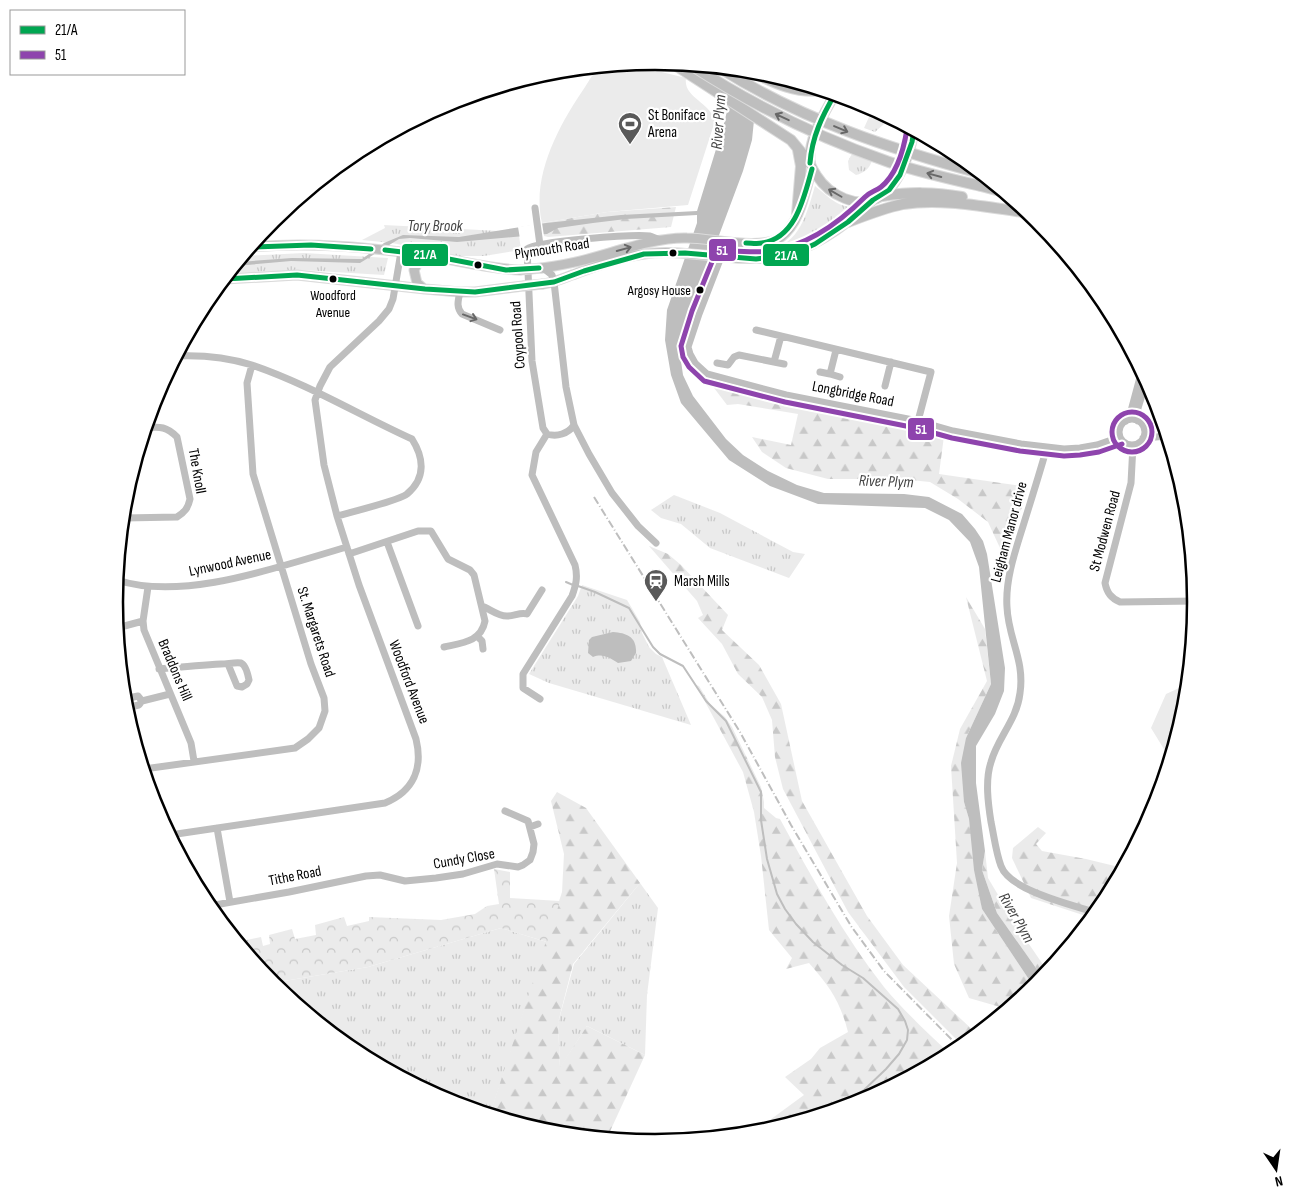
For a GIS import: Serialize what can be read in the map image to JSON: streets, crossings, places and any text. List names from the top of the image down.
{
  "streets": {
    "main road": ["Plymouth Road"],
    "street": [
      "Coypool Road",
      "Longbridge Road",
      "The Knoll",
      "St Modwen Road",
      "Leigham Manor drive",
      "Lynwood Avenue",
      "St. Margarets Road",
      "Braddons Hill",
      "Woodford Avenue",
      "Cundy Close",
      "Tithe Road"
    ]
  },
  "crossings": [
    ["Plymouth Road", "Coypool Road"],
    ["Plymouth Road", "Longbridge Road"],
    ["Plymouth Road", "Woodford Avenue"],
    ["Longbridge Road", "St Modwen Road"],
    ["Longbridge Road", "Leigham Manor drive"],
    ["Lynwood Avenue", "St. Margarets Road"],
    ["Lynwood Avenue", "Braddons Hill"],
    ["Lynwood Avenue", "Woodford Avenue"],
    ["St. Margarets Road", "Braddons Hill"],
    ["Cundy Close", "Tithe Road"]
  ],
  "water": ["River Plym", "Tory Brook"],
  "places": {
    "sports": ["St Boniface Arena"],
    "other": ["Woodford Avenue", "Argosy House"],
    "station": ["Marsh Mills"]
  },
  "lines": ["transit line 21/A", "transit line 51"],
  "legend": ["21/A", "51"],
  "north": "bottom"
}
